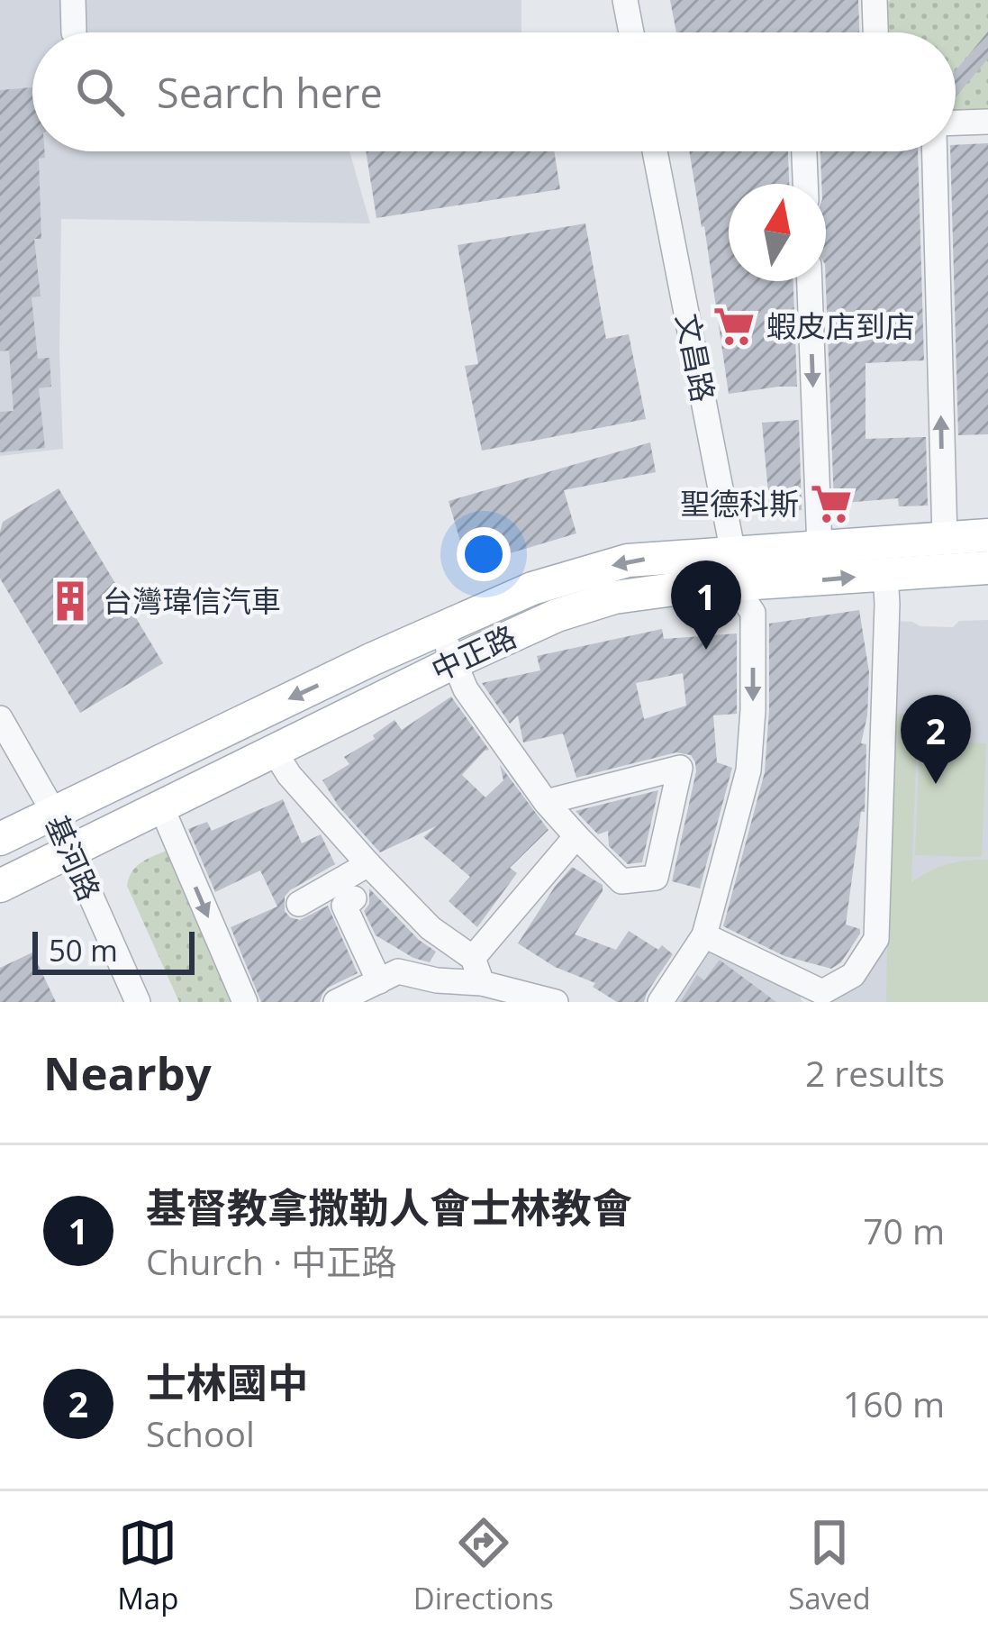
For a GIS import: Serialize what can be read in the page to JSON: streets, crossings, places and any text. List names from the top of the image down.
{
  "streets": {
    "main road": ["中正路"],
    "street": ["文昌路", "基河路"]
  },
  "crossings": [
    ["文昌路", "中正路"],
    ["中正路", "基河路"]
  ],
  "one_way": ["文昌路"],
  "places": {
    "supermarket": ["蝦皮店到店", "聖德科斯"],
    "building": ["台灣瑋信汽車"]
  },
  "scale_bar": "50 m",
  "north": "top",
  "page": {
    "search": "Search here",
    "pins": ["1", "2"],
    "scale": "50 m",
    "heading": ["Nearby", "2 results"],
    "list": [
      {
        "mark": "1",
        "name": "基督教拿撒勒人會士林教會",
        "note": "Church · 中正路",
        "value": "70 m"
      },
      {
        "mark": "2",
        "name": "士林國中",
        "note": "School",
        "value": "160 m"
      }
    ],
    "nav": ["Map", "Directions", "Saved"]
  }
}
